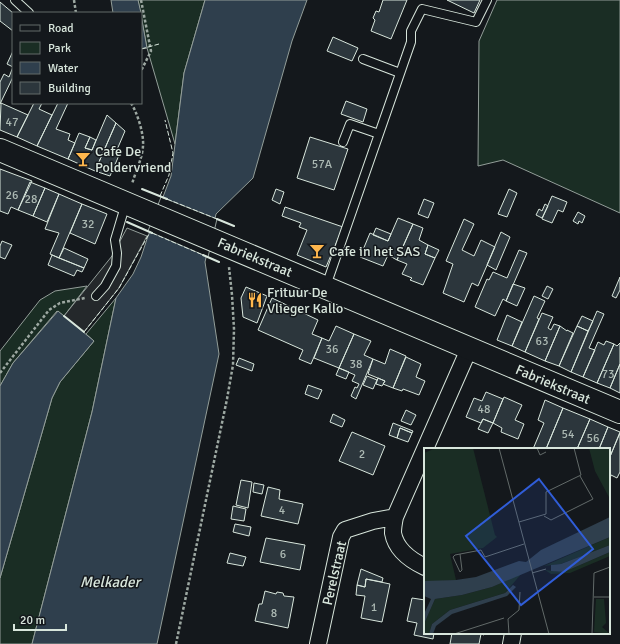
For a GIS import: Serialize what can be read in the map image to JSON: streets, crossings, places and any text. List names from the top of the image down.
{
  "streets": {
    "main road": ["Fabriekstraat"],
    "street": ["Perelstraat"]
  },
  "water": ["Melkader"],
  "places": {
    "bar": ["Cafe De Poldervriend", "Cafe in het SAS"],
    "restaurant": ["Frituur De Vlieger Kallo"]
  },
  "house_numbers": [
    "47",
    "57A",
    "26",
    "28",
    "32",
    "63",
    "36",
    "38",
    "73",
    "48",
    "54",
    "56",
    "2",
    "4",
    "6",
    "1",
    "8"
  ],
  "legend": [
    "Road",
    "Park",
    "Water",
    "Building"
  ],
  "scale_bar": "20 m"
}
